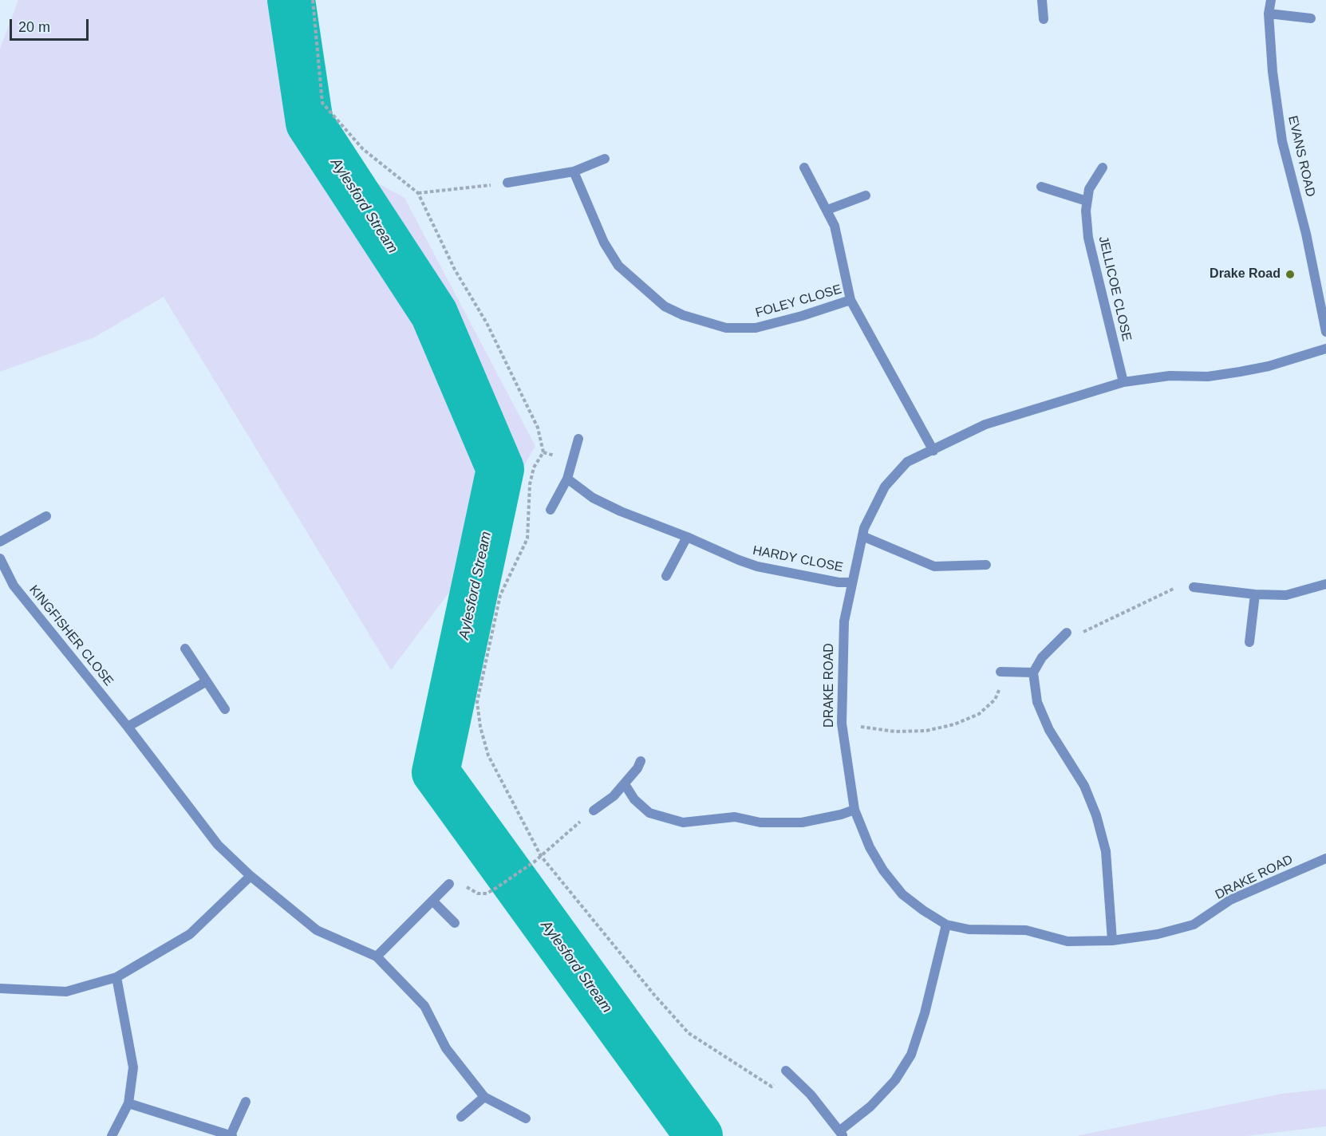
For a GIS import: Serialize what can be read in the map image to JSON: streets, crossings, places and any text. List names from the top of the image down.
{
  "streets": {
    "street": [
      "EVANS ROAD",
      "JELLICOE CLOSE",
      "FOLEY CLOSE",
      "HARDY CLOSE",
      "KINGFISHER CLOSE",
      "DRAKE ROAD"
    ]
  },
  "crossings": [
    ["JELLICOE CLOSE", "DRAKE ROAD"],
    ["FOLEY CLOSE", "DRAKE ROAD"],
    ["HARDY CLOSE", "DRAKE ROAD"]
  ],
  "water": ["Aylesford Stream"],
  "places": ["Drake Road"],
  "scale_bar": "20 m"
}
